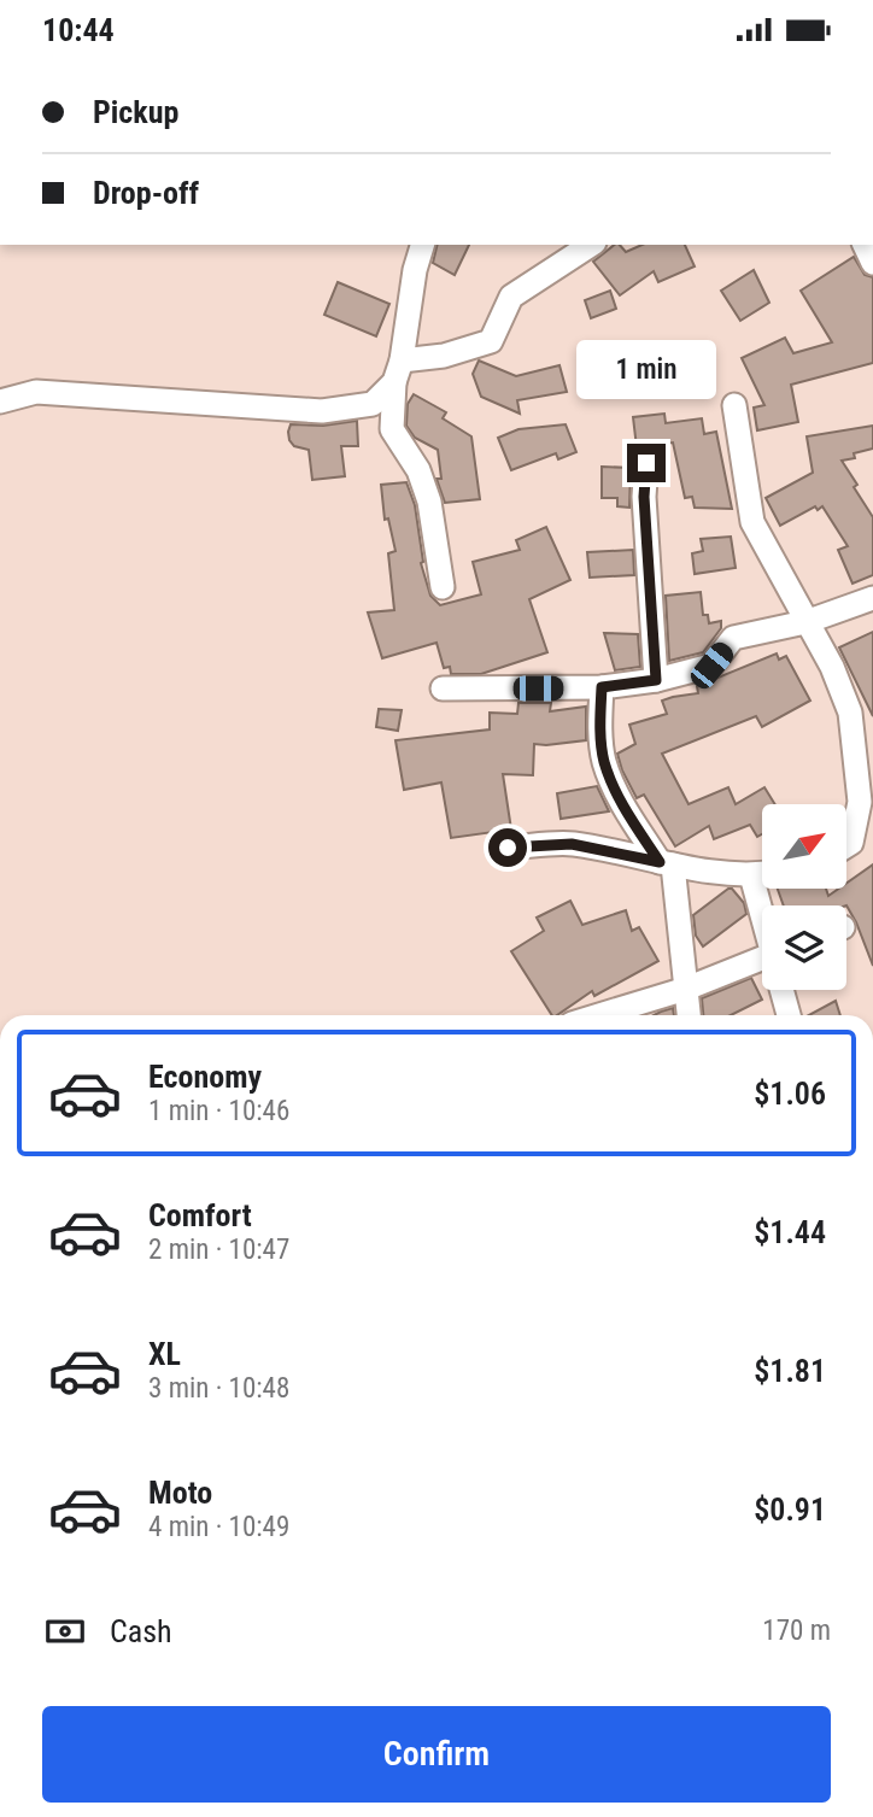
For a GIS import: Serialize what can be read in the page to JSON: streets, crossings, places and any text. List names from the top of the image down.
{
  "north": "top right",
  "page": {
    "status": "10:44",
    "banner": ["Pickup", "Drop-off"],
    "bubble": "1 min",
    "list": [
      {
        "name": "Economy",
        "note": "1 min · 10:46",
        "value": "$1.06"
      },
      {
        "name": "Comfort",
        "note": "2 min · 10:47",
        "value": "$1.44"
      },
      {
        "name": "XL",
        "note": "3 min · 10:48",
        "value": "$1.81"
      },
      {
        "name": "Moto",
        "note": "4 min · 10:49",
        "value": "$0.91"
      }
    ],
    "pay": ["Cash", "170 m"],
    "buttons": "Confirm"
  }
}
